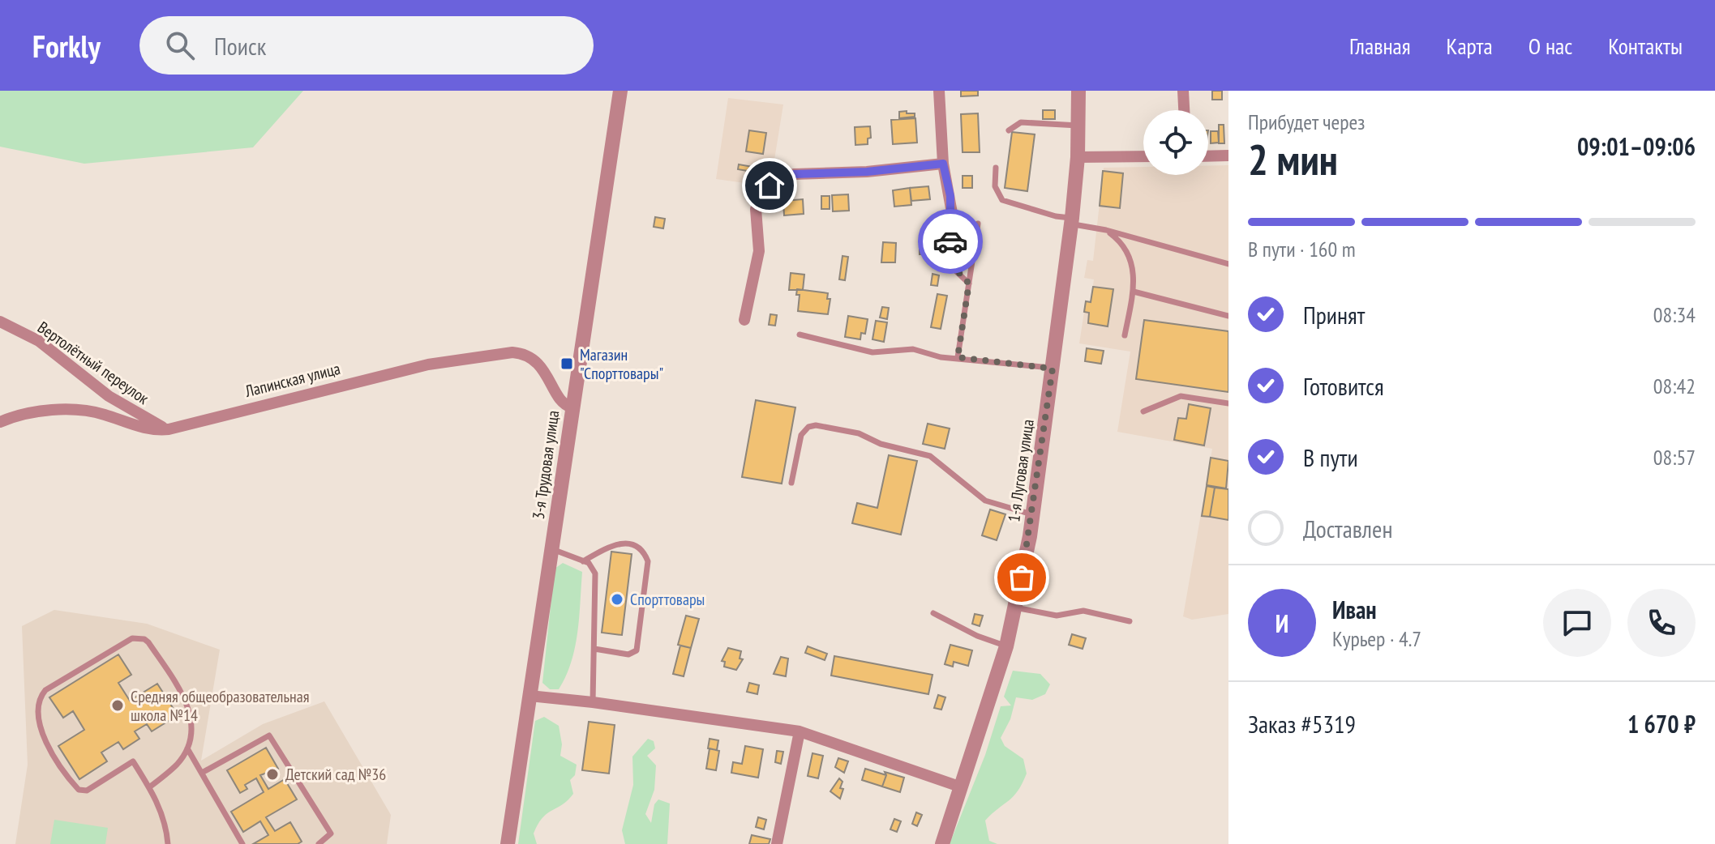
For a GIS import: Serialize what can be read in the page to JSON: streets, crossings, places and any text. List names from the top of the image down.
{
  "streets": {
    "street": [
      "Вертолётный переулок",
      "Лапинская улица",
      "3-я Трудовая улица",
      "1-я Луговая улица"
    ]
  },
  "crossings": [
    ["Вертолётный переулок", "Лапинская улица"],
    ["Лапинская улица", "3-я Трудовая улица"]
  ],
  "places": {
    "transit": ["Магазин \"Спорттовары\""],
    "other": ["Спорттовары", "Средняя общеобразовательная школа №14", "Детский сад №36"]
  },
  "page": {
    "header": "Forkly",
    "search": "Поиск",
    "nav": [
      "Главная",
      "Карта",
      "О нас",
      "Контакты"
    ],
    "heading": ["2 мин", "Прибудет через", "09:01–09:06"],
    "panel": [
      "Иван",
      "Курьер · 4.7",
      "Заказ #5319",
      "1 670 ₽"
    ],
    "bar": "В пути · 160 m",
    "list": [
      ["Принят", "08:34"],
      ["Готовится", "08:42"],
      ["В пути", "08:57"],
      "Доставлен"
    ],
    "round": "И"
  }
}
